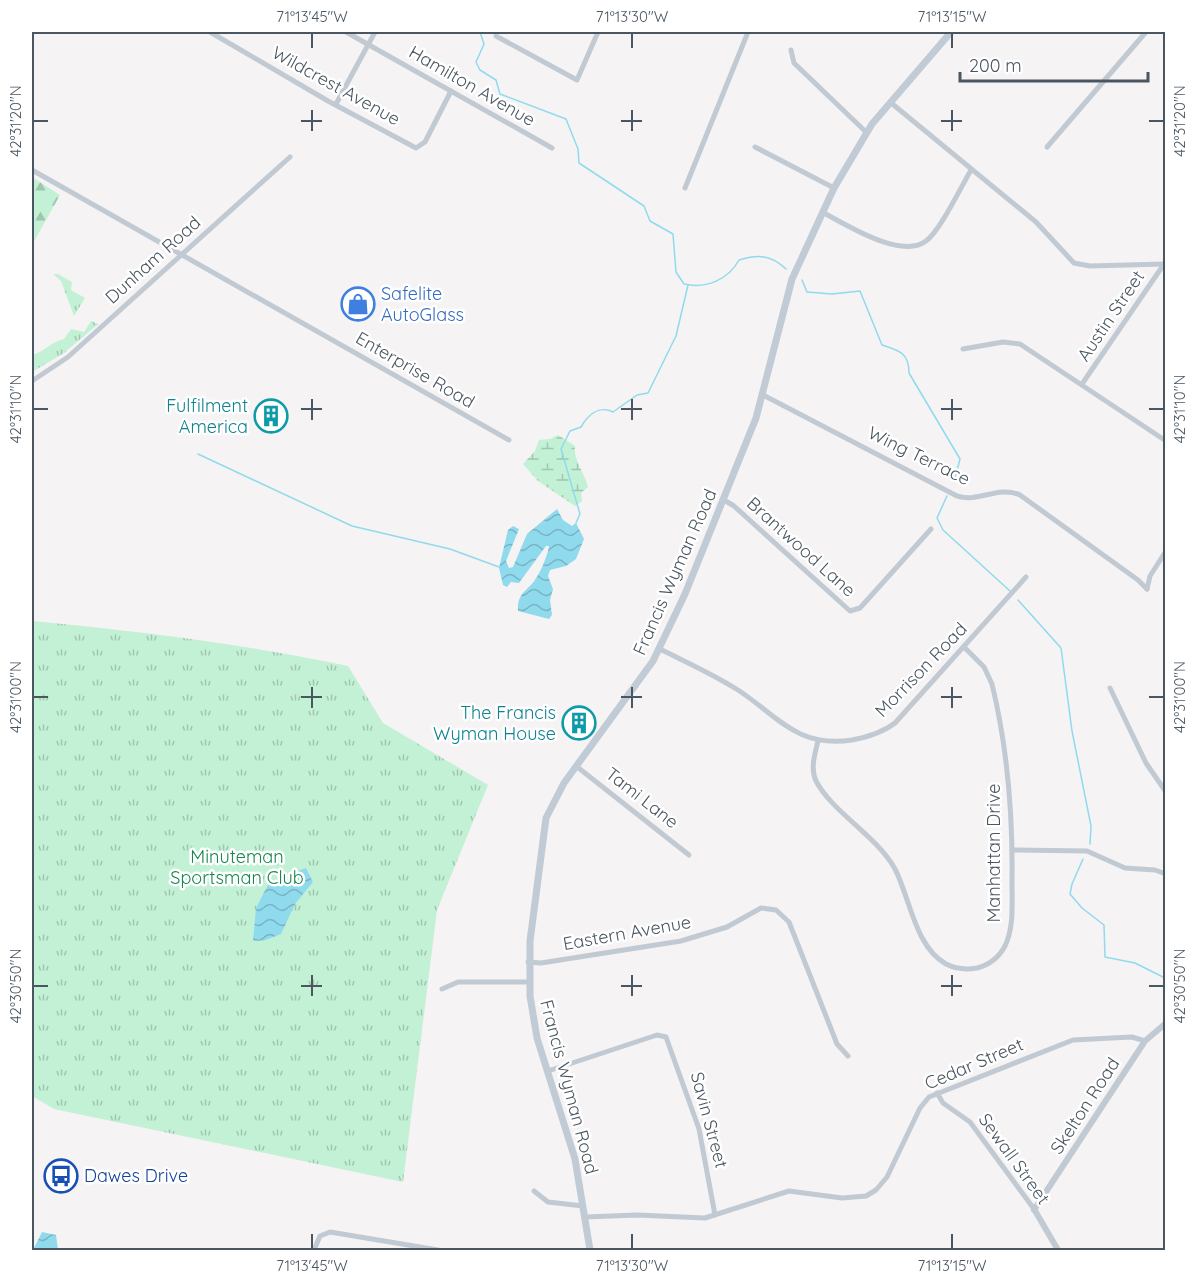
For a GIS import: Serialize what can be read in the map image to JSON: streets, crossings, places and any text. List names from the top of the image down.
{
  "streets": {
    "main road": ["Francis Wyman Road"],
    "street": [
      "Wildcrest Avenue",
      "Hamilton Avenue",
      "Dunham Road",
      "Austin Street",
      "Enterprise Road",
      "Wing Terrace",
      "Brantwood Lane",
      "Morrison Road",
      "Tami Lane",
      "Manhattan Drive",
      "Eastern Avenue",
      "Cedar Street",
      "Skelton Road",
      "Savin Street",
      "Sewall Street"
    ]
  },
  "crossings": [
    ["Wildcrest Avenue", "Hamilton Avenue"],
    ["Dunham Road", "Enterprise Road"],
    ["Wing Terrace", "Francis Wyman Road"],
    ["Brantwood Lane", "Francis Wyman Road"],
    ["Francis Wyman Road", "Morrison Road"],
    ["Francis Wyman Road", "Tami Lane"],
    ["Francis Wyman Road", "Eastern Avenue"],
    ["Francis Wyman Road", "Cedar Street"],
    ["Francis Wyman Road", "Savin Street"],
    ["Morrison Road", "Manhattan Drive"],
    ["Cedar Street", "Skelton Road"],
    ["Cedar Street", "Savin Street"],
    ["Cedar Street", "Sewall Street"],
    ["Skelton Road", "Sewall Street"]
  ],
  "parks": ["Minuteman Sportsman Club"],
  "places": {
    "shop": ["Safelite AutoGlass"],
    "building": ["Fulfilment America", "The Francis Wyman House"],
    "bus stop": ["Dawes Drive"]
  },
  "scale_bar": "200 m",
  "coordinates": [
    "71°13'45\"W",
    "71°13'30\"W",
    "71°13'15\"W",
    "42°31'20\"N",
    "42°31'10\"N",
    "42°31'00\"N",
    "42°30'50\"N"
  ]
}
